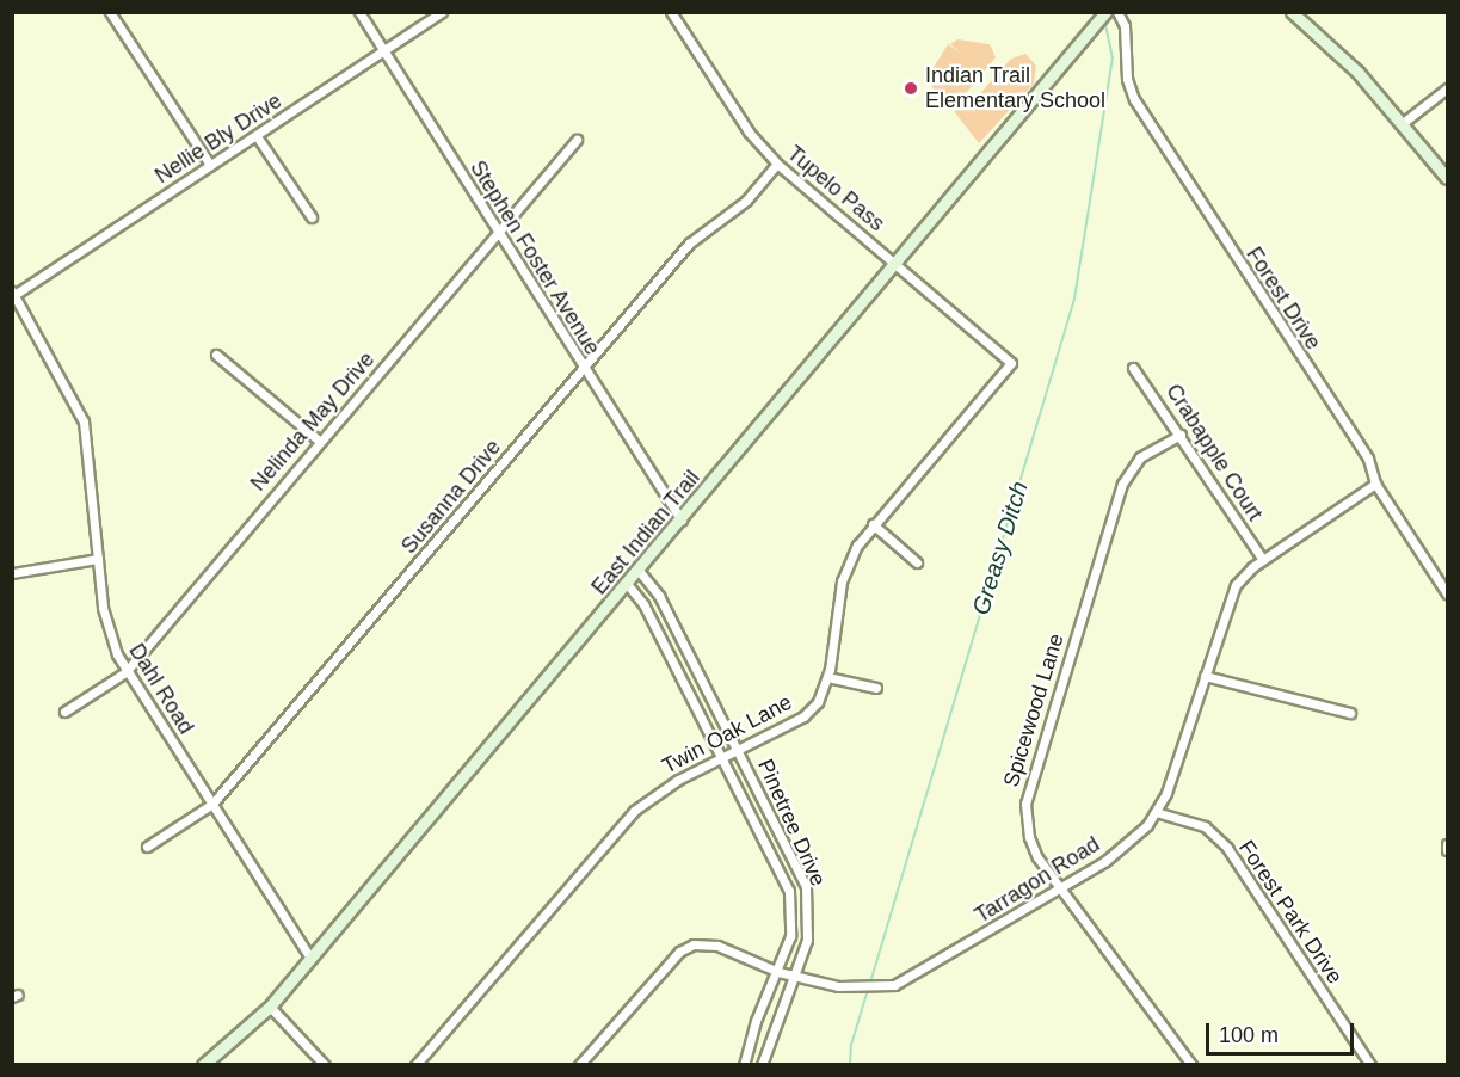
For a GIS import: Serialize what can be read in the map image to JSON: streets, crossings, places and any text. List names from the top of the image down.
{
  "streets": {
    "main road": ["East Indian Trail"],
    "street": [
      "Nellie Bly Drive",
      "Tupelo Pass",
      "Stephen Foster Avenue",
      "Forest Drive",
      "Nelinda May Drive",
      "Crabapple Court",
      "Susanna Drive",
      "Dahl Road",
      "Spicewood Lane",
      "Twin Oak Lane",
      "Pinetree Drive",
      "Tarragon Road",
      "Forest Park Drive"
    ]
  },
  "crossings": [
    ["Nellie Bly Drive", "Stephen Foster Avenue"],
    ["Nellie Bly Drive", "Dahl Road"],
    ["Tupelo Pass", "Susanna Drive"],
    ["Tupelo Pass", "East Indian Trail"],
    ["Tupelo Pass", "Twin Oak Lane"],
    ["Stephen Foster Avenue", "Nelinda May Drive"],
    ["Stephen Foster Avenue", "Susanna Drive"],
    ["Stephen Foster Avenue", "East Indian Trail"],
    ["Forest Drive", "Tarragon Road"],
    ["Nelinda May Drive", "Dahl Road"],
    ["Crabapple Court", "Spicewood Lane"],
    ["Crabapple Court", "Tarragon Road"],
    ["Susanna Drive", "Dahl Road"],
    ["East Indian Trail", "Dahl Road"],
    ["East Indian Trail", "Pinetree Drive"],
    ["Spicewood Lane", "Tarragon Road"],
    ["Twin Oak Lane", "Pinetree Drive"],
    ["Pinetree Drive", "Tarragon Road"],
    ["Tarragon Road", "Forest Park Drive"]
  ],
  "water": ["Greasy Ditch"],
  "places": ["Indian Trail Elementary School"],
  "scale_bar": "100 m"
}
